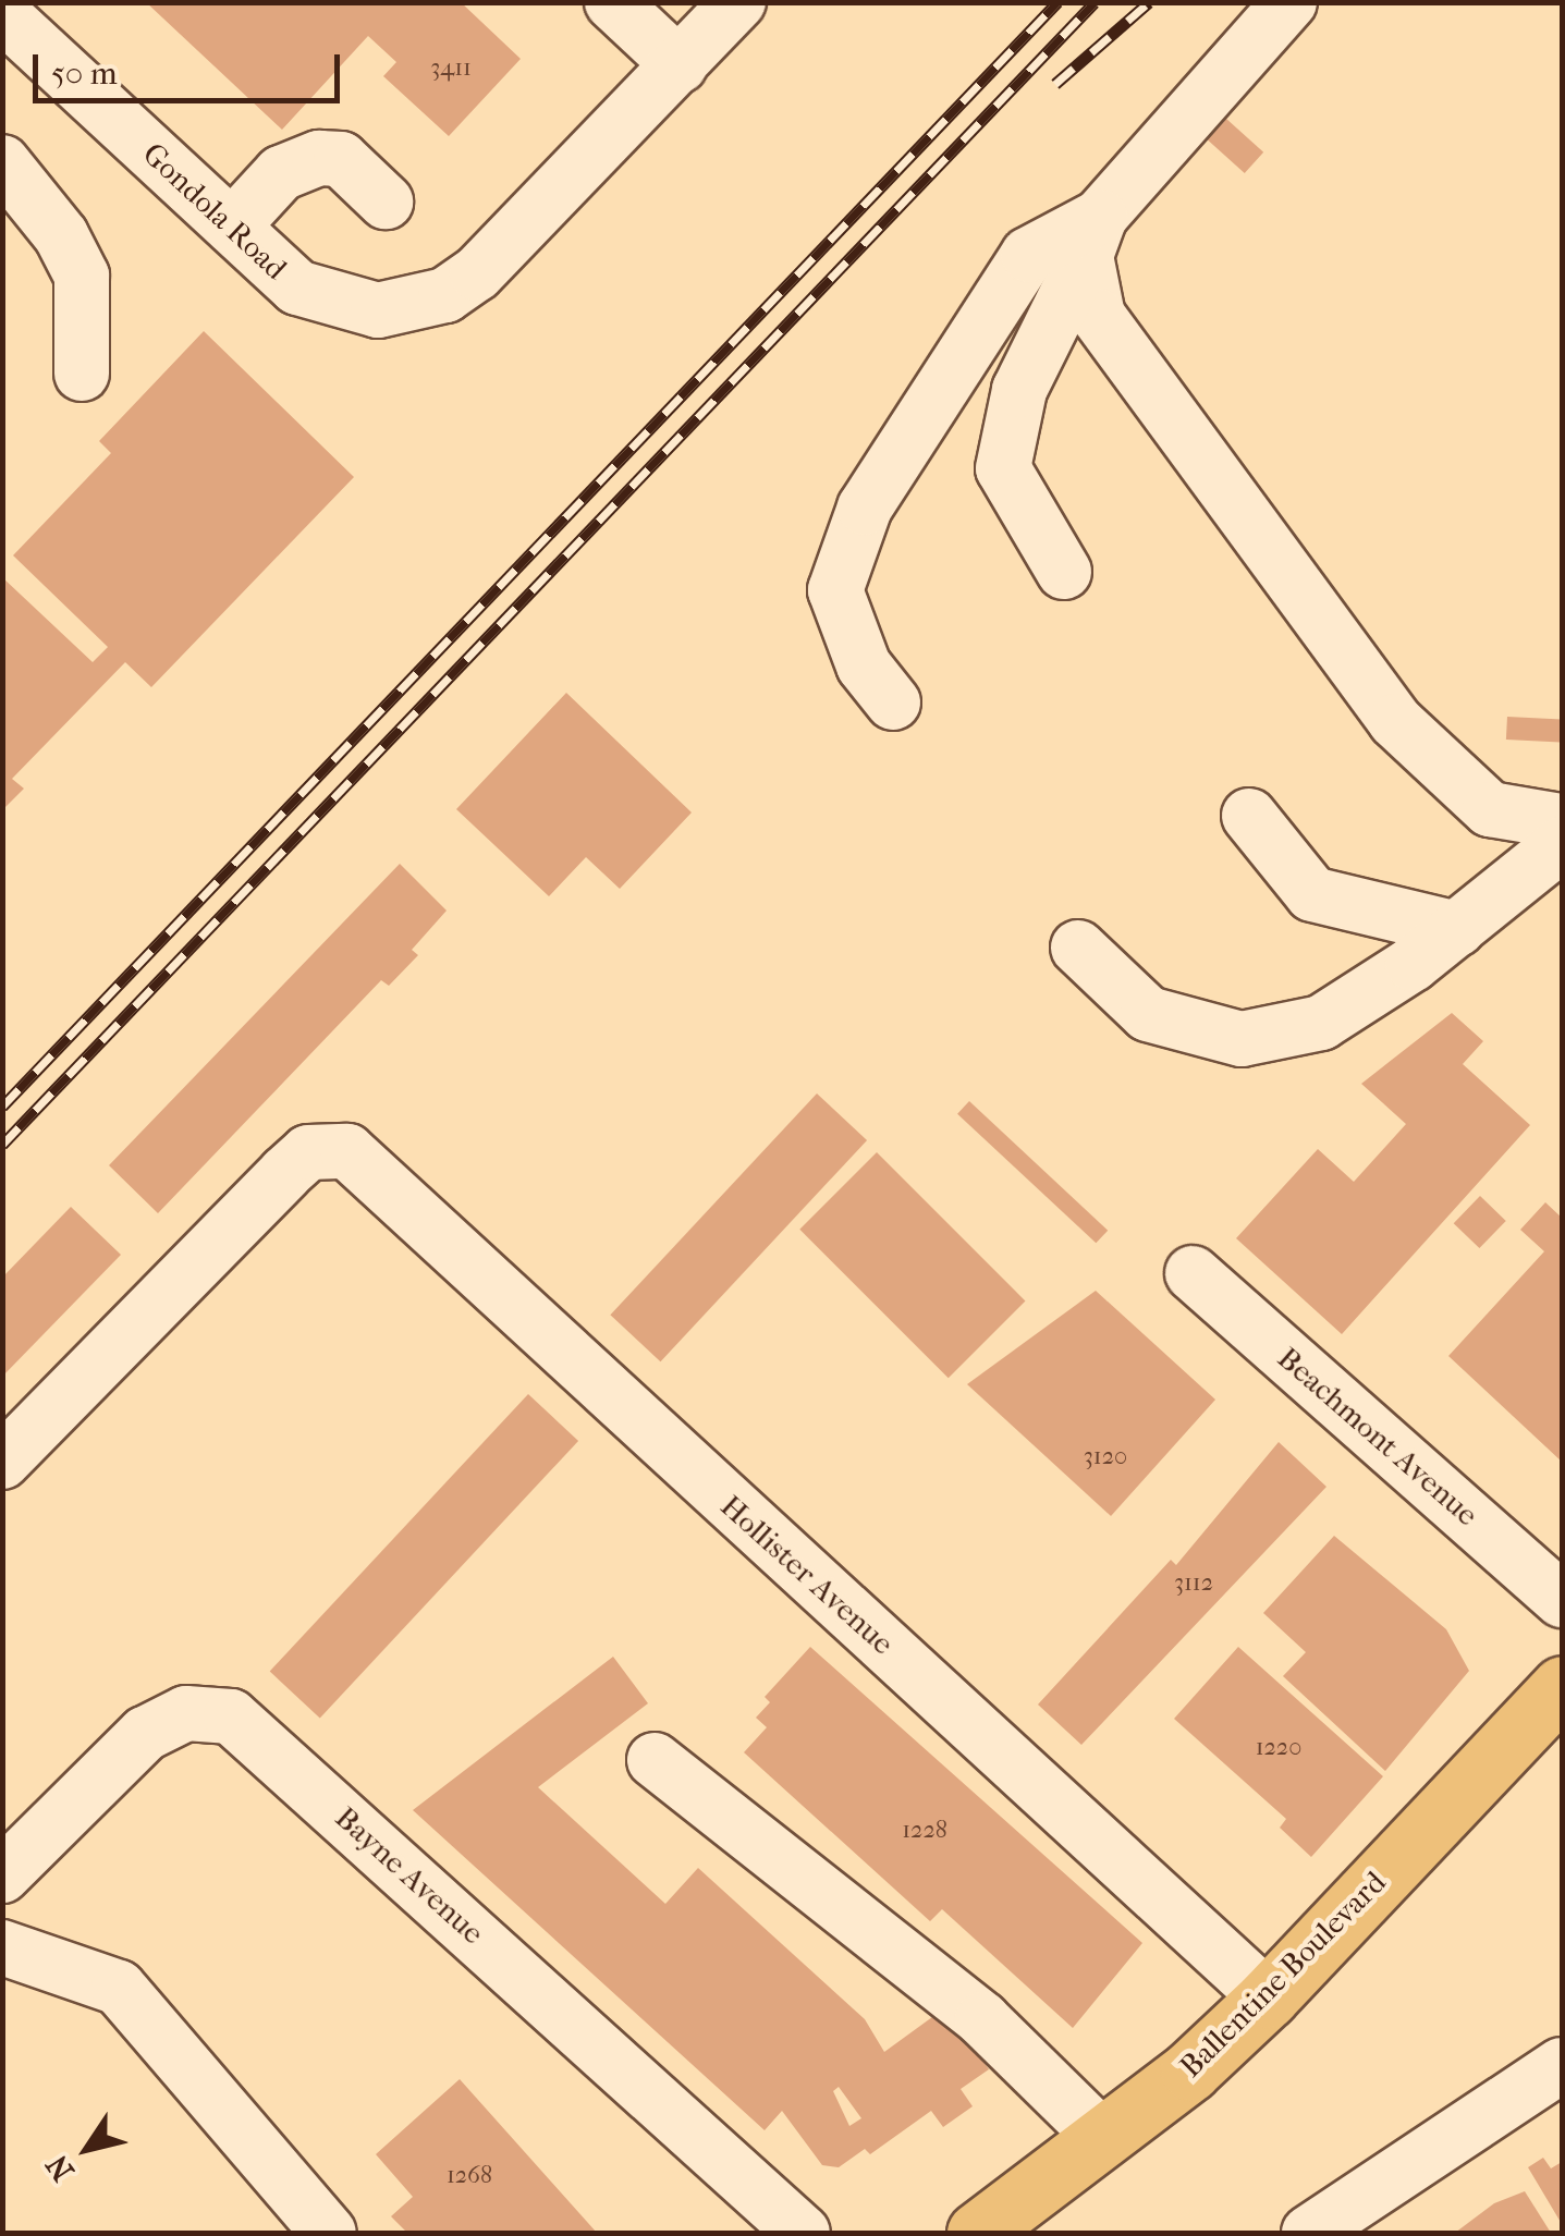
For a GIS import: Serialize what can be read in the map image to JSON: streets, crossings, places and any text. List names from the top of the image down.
{
  "streets": {
    "main road": ["Ballentine Boulevard"],
    "street": [
      "Gondola Road",
      "Beachmont Avenue",
      "Hollister Avenue",
      "Bayne Avenue"
    ]
  },
  "crossings": [
    ["Hollister Avenue", "Ballentine Boulevard"]
  ],
  "house_numbers": [
    "3411",
    "3120",
    "3112",
    "1220",
    "1228",
    "1268"
  ],
  "scale_bar": "50 m",
  "north": "bottom left"
}
